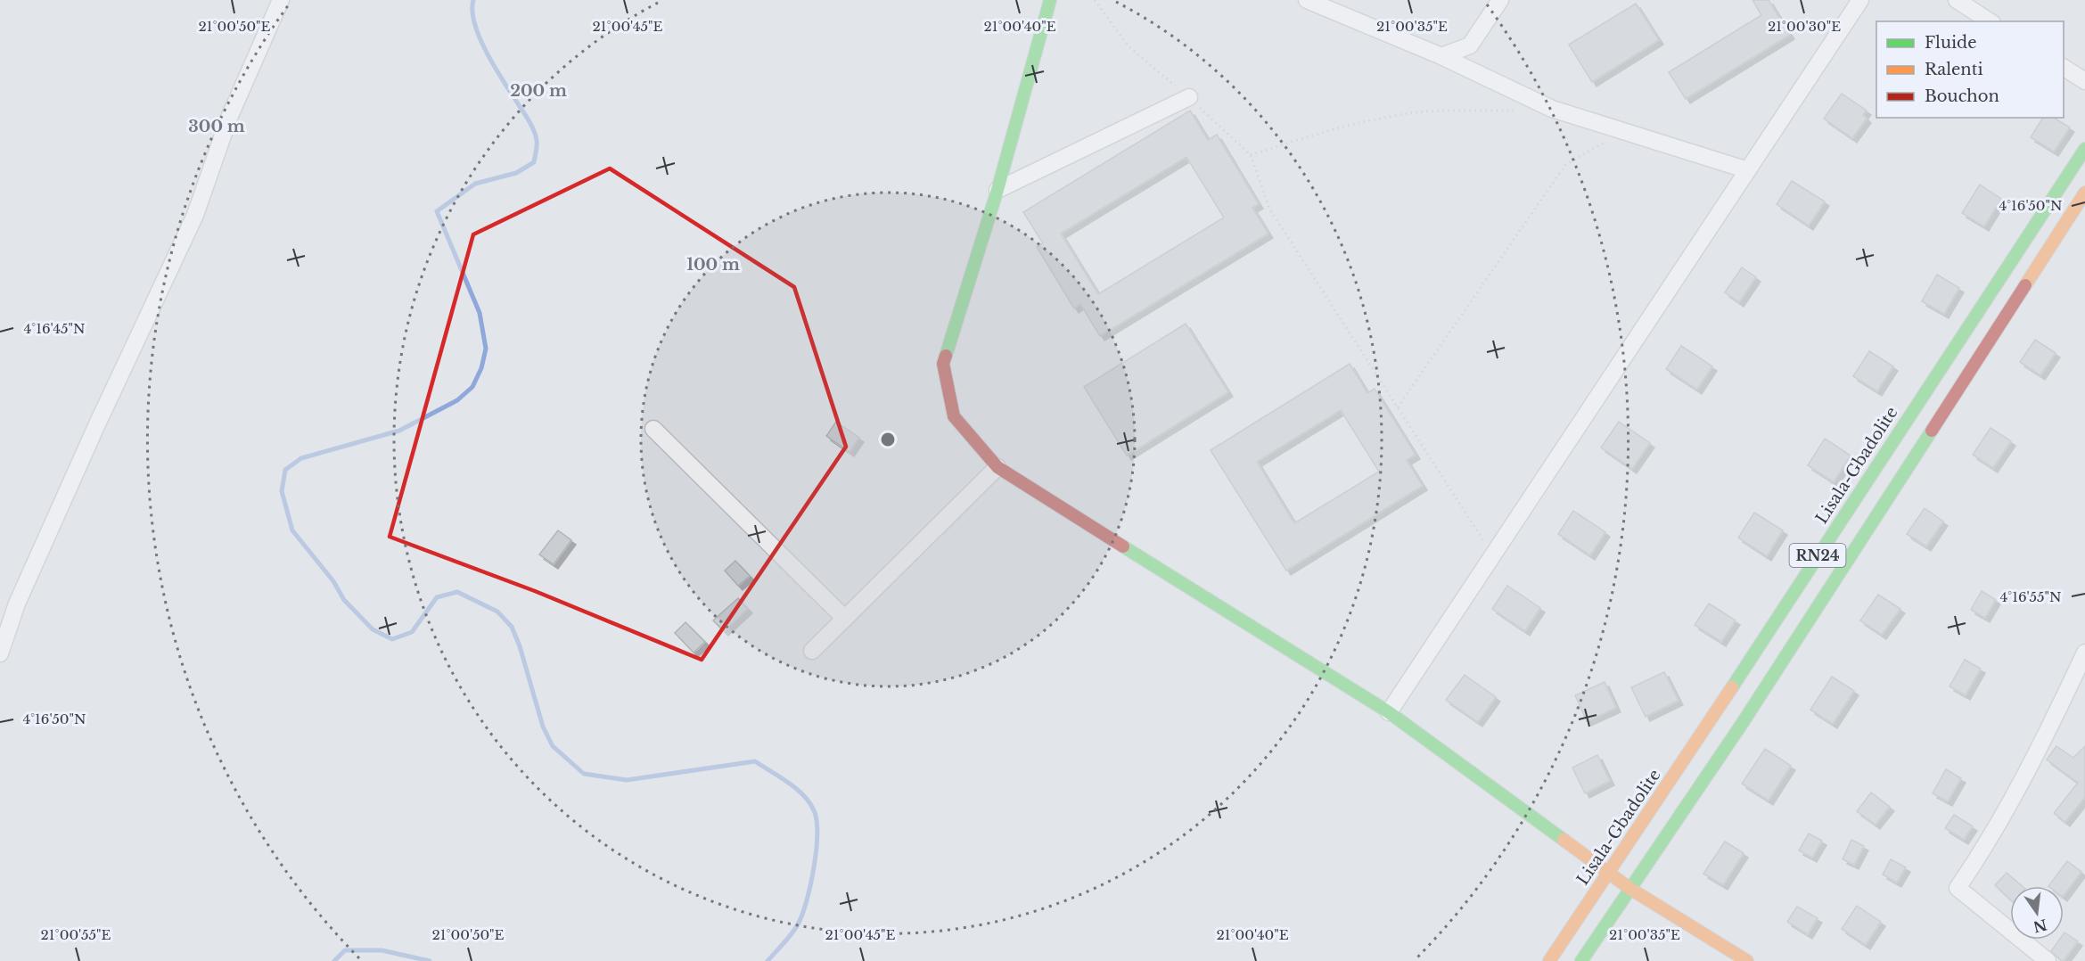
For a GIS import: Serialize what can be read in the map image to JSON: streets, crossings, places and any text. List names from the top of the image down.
{
  "streets": {
    "main road": ["Lisala-Gbadolite", "RN24"]
  },
  "legend": ["Fluide", "Ralenti", "Bouchon"],
  "north": "bottom",
  "coordinates": [
    "21°00'50\"E",
    "21°00'45\"E",
    "21°00'40\"E",
    "21°00'35\"E",
    "21°00'30\"E",
    "4°16'50\"N",
    "4°16'45\"N",
    "4°16'55\"N",
    "21°00'55\"E"
  ],
  "rings": ["200 m", "300 m", "100 m"]
}
